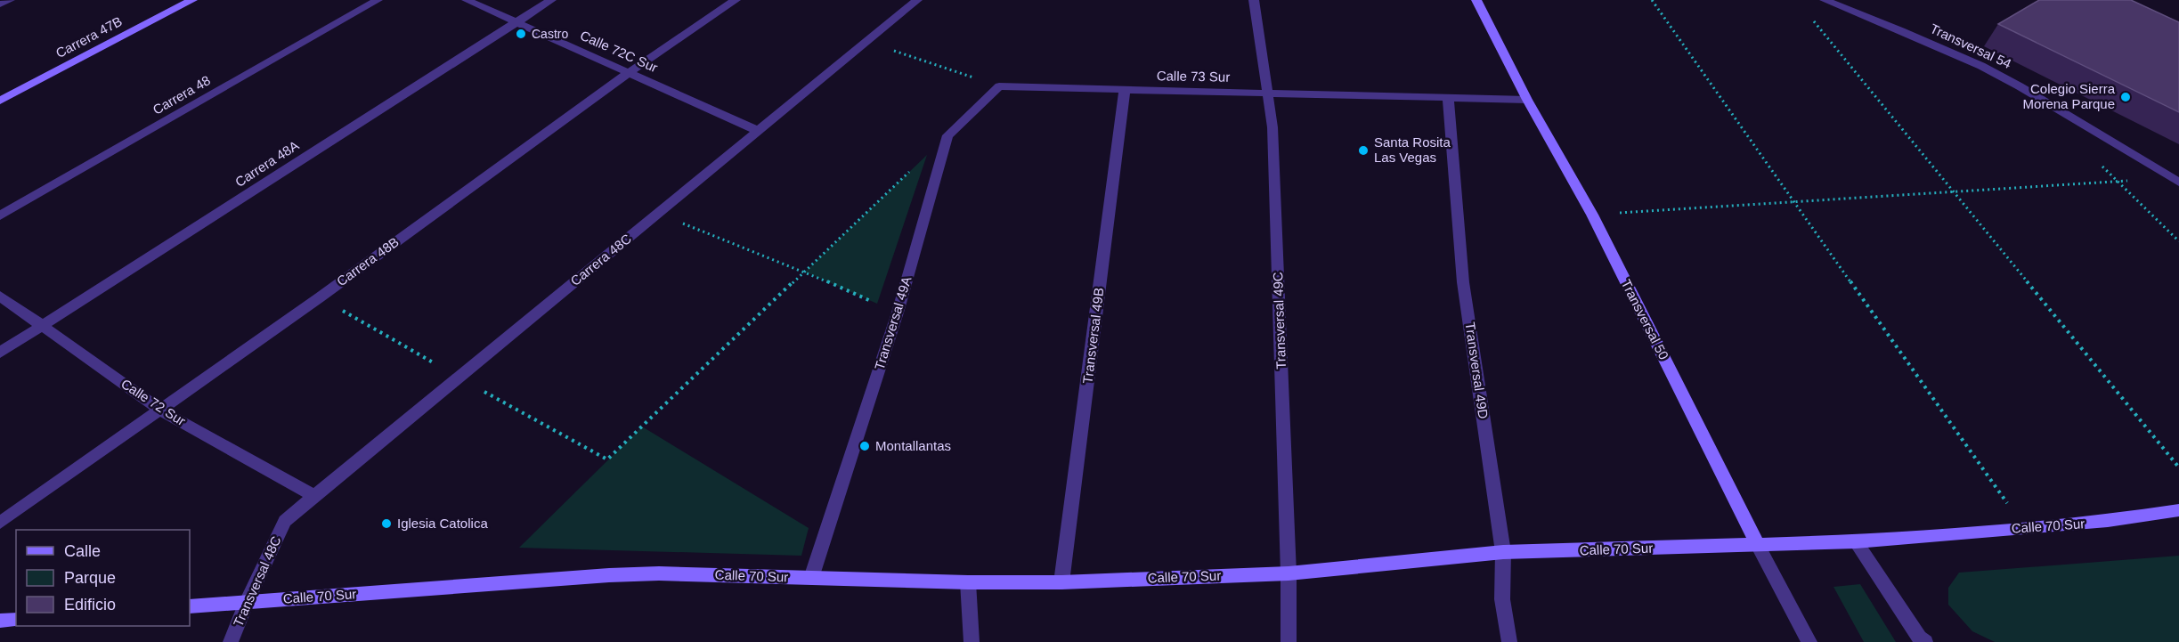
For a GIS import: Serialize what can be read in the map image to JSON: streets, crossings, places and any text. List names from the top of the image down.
{
  "streets": {
    "street": [
      "Carrera 47B",
      "Transversal 54",
      "Calle 72C Sur",
      "Calle 73 Sur",
      "Carrera 48",
      "Carrera 48A",
      "Carrera 48C",
      "Carrera 48B",
      "Transversal 50",
      "Transversal 49C",
      "Transversal 49A",
      "Transversal 49B",
      "Transversal 49D",
      "Calle 72 Sur",
      "Calle 70 Sur",
      "Transversal 48C"
    ]
  },
  "crossings": [
    ["Calle 72C Sur", "Carrera 48A"],
    ["Calle 72C Sur", "Carrera 48C"],
    ["Calle 72C Sur", "Carrera 48B"],
    ["Calle 73 Sur", "Transversal 50"],
    ["Calle 73 Sur", "Transversal 49C"],
    ["Calle 73 Sur", "Transversal 49A"],
    ["Calle 73 Sur", "Transversal 49B"],
    ["Calle 73 Sur", "Transversal 49D"],
    ["Carrera 48A", "Calle 72 Sur"],
    ["Carrera 48C", "Calle 72 Sur"],
    ["Carrera 48C", "Transversal 48C"],
    ["Carrera 48B", "Calle 72 Sur"],
    ["Transversal 50", "Calle 70 Sur"],
    ["Transversal 49C", "Calle 70 Sur"],
    ["Transversal 49A", "Calle 70 Sur"],
    ["Transversal 49B", "Calle 70 Sur"],
    ["Transversal 49D", "Calle 70 Sur"],
    ["Calle 70 Sur", "Transversal 48C"]
  ],
  "places": [
    "Castro",
    "Colegio Sierra Morena Parque",
    "Santa Rosita Las Vegas",
    "Montallantas",
    "Iglesia Catolica"
  ],
  "legend": ["Calle", "Parque", "Edificio"]
}
